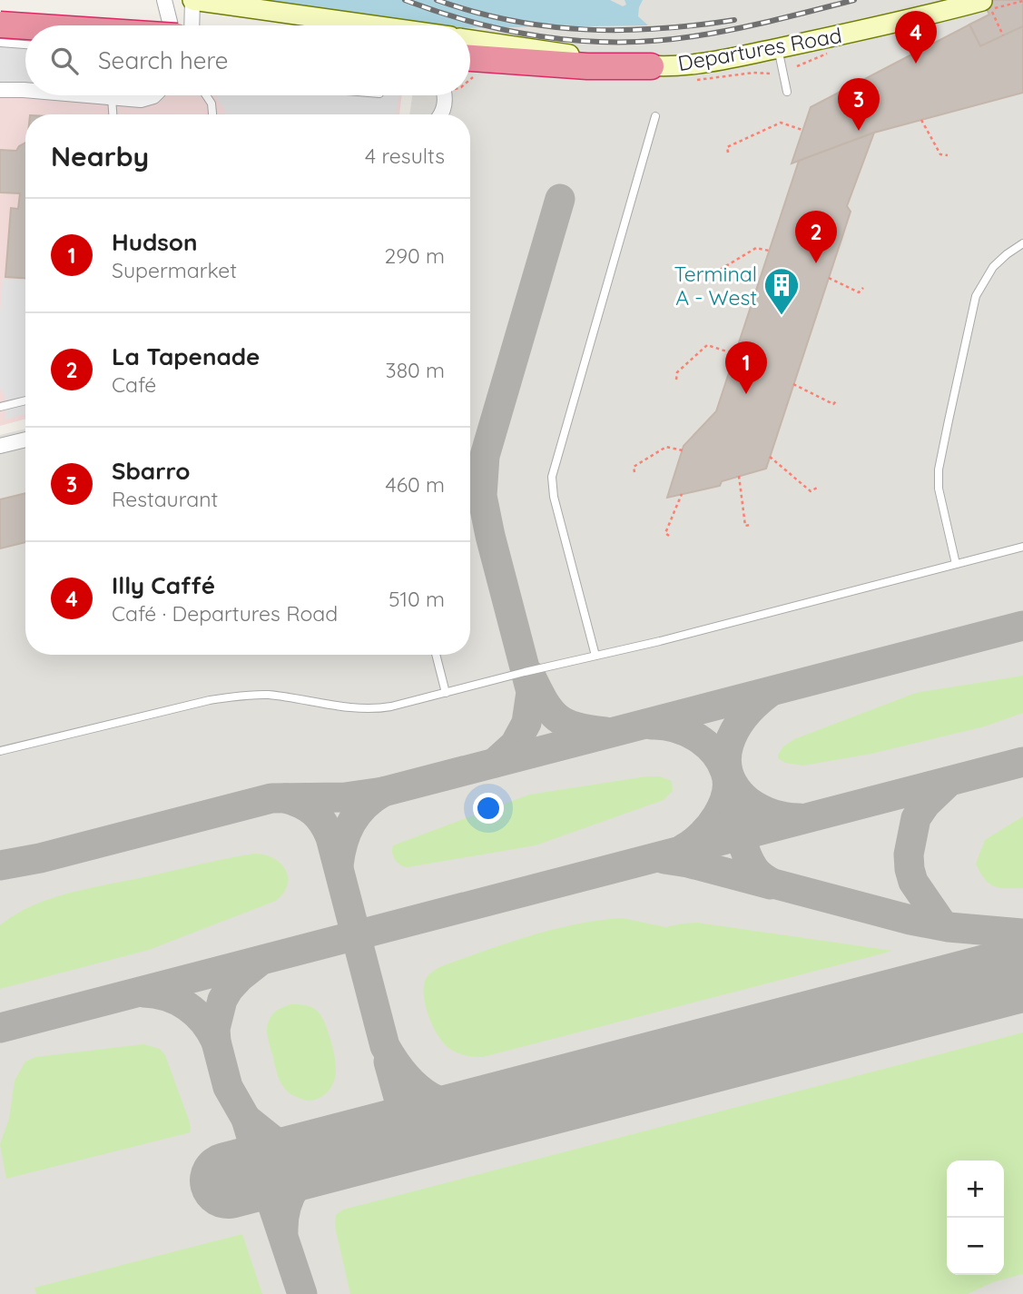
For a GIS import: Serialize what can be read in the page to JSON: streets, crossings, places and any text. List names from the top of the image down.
{
  "streets": {
    "street": ["Departures Road"]
  },
  "places": {
    "building": ["Terminal A - West"]
  },
  "page": {
    "pins": [
      "4",
      "3",
      "2",
      "1"
    ],
    "search": "Search here",
    "heading": ["Nearby", "4 results"],
    "list": [
      {
        "mark": "1",
        "name": "Hudson",
        "note": "Supermarket",
        "value": "290 m"
      },
      {
        "mark": "2",
        "name": "La Tapenade",
        "note": "Café",
        "value": "380 m"
      },
      {
        "mark": "3",
        "name": "Sbarro",
        "note": "Restaurant",
        "value": "460 m"
      },
      {
        "mark": "4",
        "name": "Illy Caffé",
        "note": "Café · Departures Road",
        "value": "510 m"
      }
    ],
    "map_buttons": ["+", "−"]
  }
}
